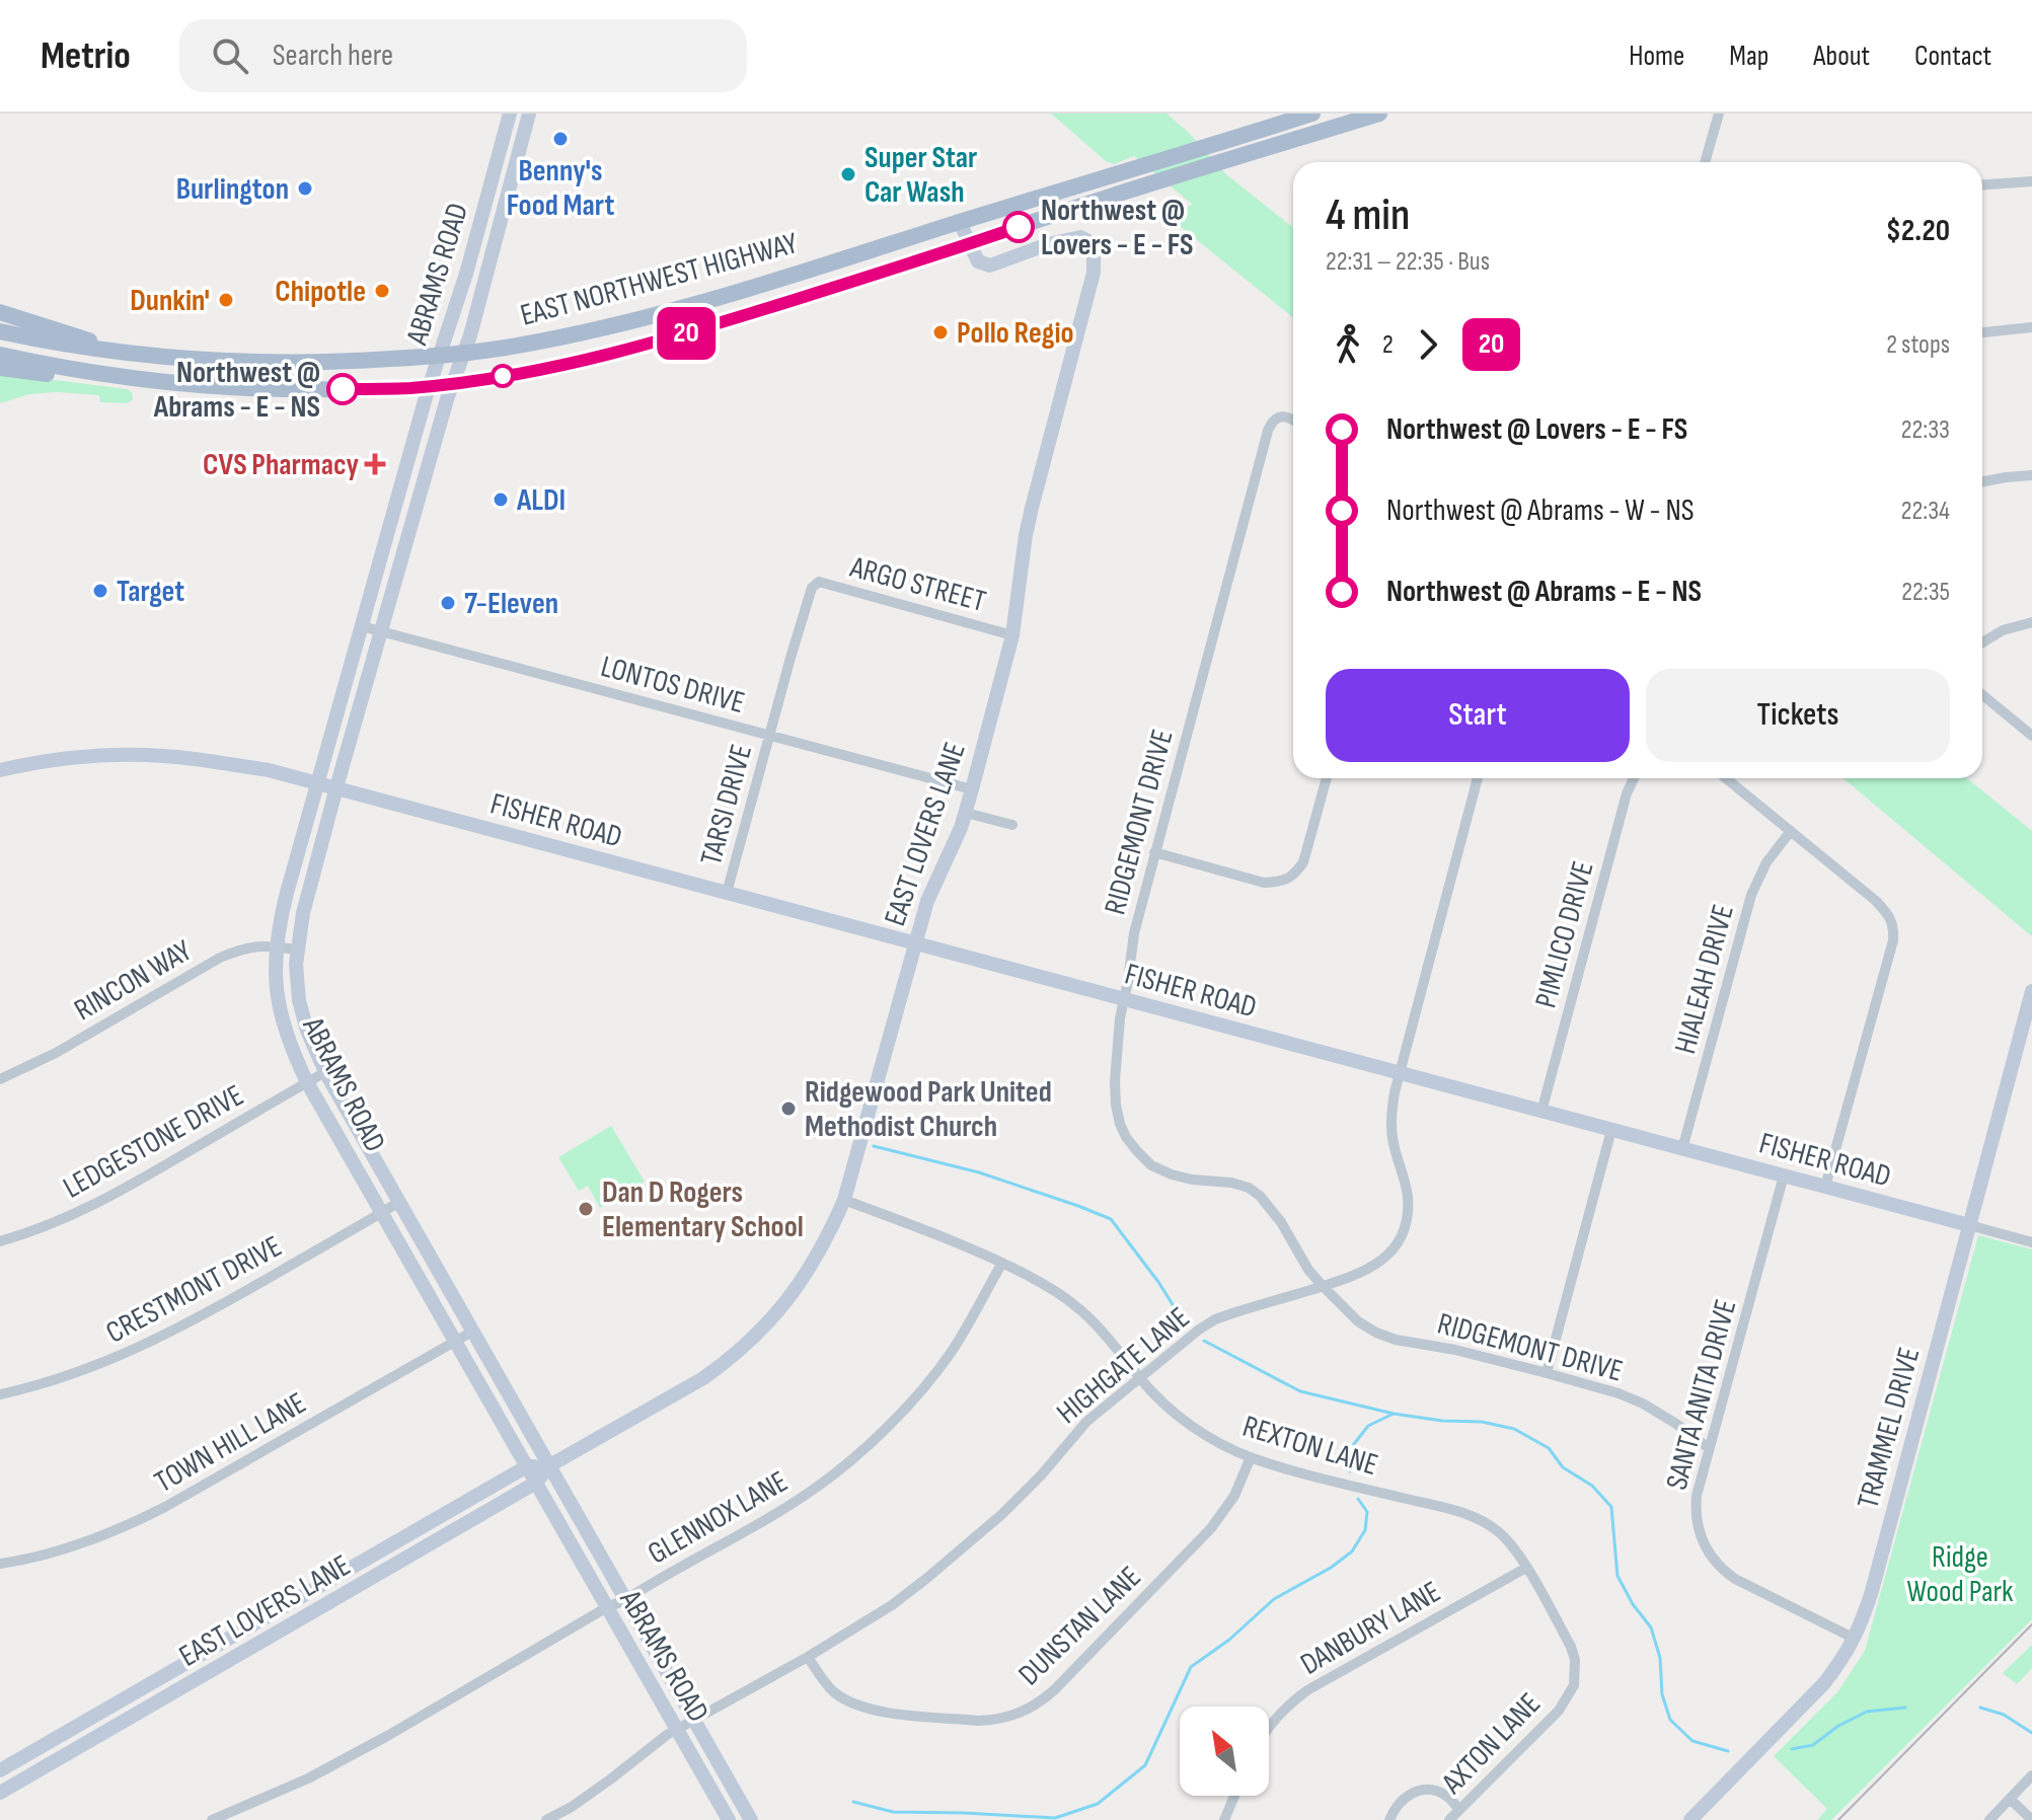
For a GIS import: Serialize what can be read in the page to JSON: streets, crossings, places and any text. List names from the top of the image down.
{
  "streets": {
    "main road": [
      "ABRAMS ROAD",
      "EAST NORTHWEST HIGHWAY",
      "FISHER ROAD",
      "EAST LOVERS LANE",
      "TRAMMEL DRIVE"
    ],
    "street": [
      "ARGO STREET",
      "LONTOS DRIVE",
      "TARSI DRIVE",
      "RIDGEMONT DRIVE",
      "PIMLICO DRIVE",
      "HIALEAH DRIVE",
      "RINCON WAY",
      "LEDGESTONE DRIVE",
      "CRESTMONT DRIVE",
      "HIGHGATE LANE",
      "SANTA ANITA DRIVE",
      "TOWN HILL LANE",
      "REXTON LANE",
      "GLENNOX LANE",
      "DUNSTAN LANE",
      "DANBURY LANE",
      "AXTON LANE"
    ]
  },
  "crossings": [
    ["ABRAMS ROAD", "EAST NORTHWEST HIGHWAY"],
    ["ABRAMS ROAD", "LONTOS DRIVE"],
    ["ABRAMS ROAD", "FISHER ROAD"],
    ["ABRAMS ROAD", "EAST LOVERS LANE"],
    ["ABRAMS ROAD", "RINCON WAY"],
    ["ABRAMS ROAD", "LEDGESTONE DRIVE"],
    ["ABRAMS ROAD", "CRESTMONT DRIVE"],
    ["ABRAMS ROAD", "HIGHGATE LANE"],
    ["ABRAMS ROAD", "TOWN HILL LANE"],
    ["ABRAMS ROAD", "GLENNOX LANE"],
    ["EAST NORTHWEST HIGHWAY", "EAST LOVERS LANE"],
    ["ARGO STREET", "TARSI DRIVE"],
    ["ARGO STREET", "EAST LOVERS LANE"],
    ["LONTOS DRIVE", "TARSI DRIVE"],
    ["LONTOS DRIVE", "EAST LOVERS LANE"],
    ["TARSI DRIVE", "FISHER ROAD"],
    ["FISHER ROAD", "RIDGEMONT DRIVE"],
    ["FISHER ROAD", "EAST LOVERS LANE"],
    ["FISHER ROAD", "PIMLICO DRIVE"],
    ["FISHER ROAD", "HIALEAH DRIVE"],
    ["FISHER ROAD", "HIGHGATE LANE"],
    ["FISHER ROAD", "SANTA ANITA DRIVE"],
    ["FISHER ROAD", "TRAMMEL DRIVE"],
    ["RIDGEMONT DRIVE", "HIGHGATE LANE"],
    ["RIDGEMONT DRIVE", "SANTA ANITA DRIVE"],
    ["EAST LOVERS LANE", "REXTON LANE"],
    ["HIGHGATE LANE", "REXTON LANE"],
    ["HIGHGATE LANE", "DUNSTAN LANE"],
    ["SANTA ANITA DRIVE", "TRAMMEL DRIVE"],
    ["REXTON LANE", "GLENNOX LANE"],
    ["REXTON LANE", "DUNSTAN LANE"],
    ["REXTON LANE", "DANBURY LANE"],
    ["REXTON LANE", "AXTON LANE"],
    ["DANBURY LANE", "AXTON LANE"]
  ],
  "parks": ["Ridge Wood Park"],
  "places": {
    "other": [
      "Benny's Food Mart",
      "Super Star Car Wash",
      "Burlington",
      "Northwest @ Lovers - E - FS",
      "Chipotle",
      "Dunkin'",
      "Pollo Regio",
      "Northwest @ Abrams - E - NS",
      "ALDI",
      "Target",
      "7-Eleven",
      "Ridgewood Park United Methodist Church",
      "Dan D Rogers Elementary School"
    ],
    "health": ["CVS Pharmacy"]
  },
  "lines": ["bus line 20"],
  "north": "top left",
  "page": {
    "header": "Metrio",
    "search": "Search here",
    "nav": [
      "Home",
      "Map",
      "About",
      "Contact"
    ],
    "on_map": "20",
    "heading": ["4 min", "22:31 – 22:35 · Bus", "$2.20"],
    "legs": ["2", "20", "2 stops"],
    "list": [
      {
        "name": "Northwest @ Lovers - E - FS",
        "value": "22:33"
      },
      {
        "name": "Northwest @ Abrams - W - NS",
        "value": "22:34"
      },
      {
        "name": "Northwest @ Abrams - E - NS",
        "value": "22:35"
      }
    ],
    "buttons": ["Start", "Tickets"]
  }
}
